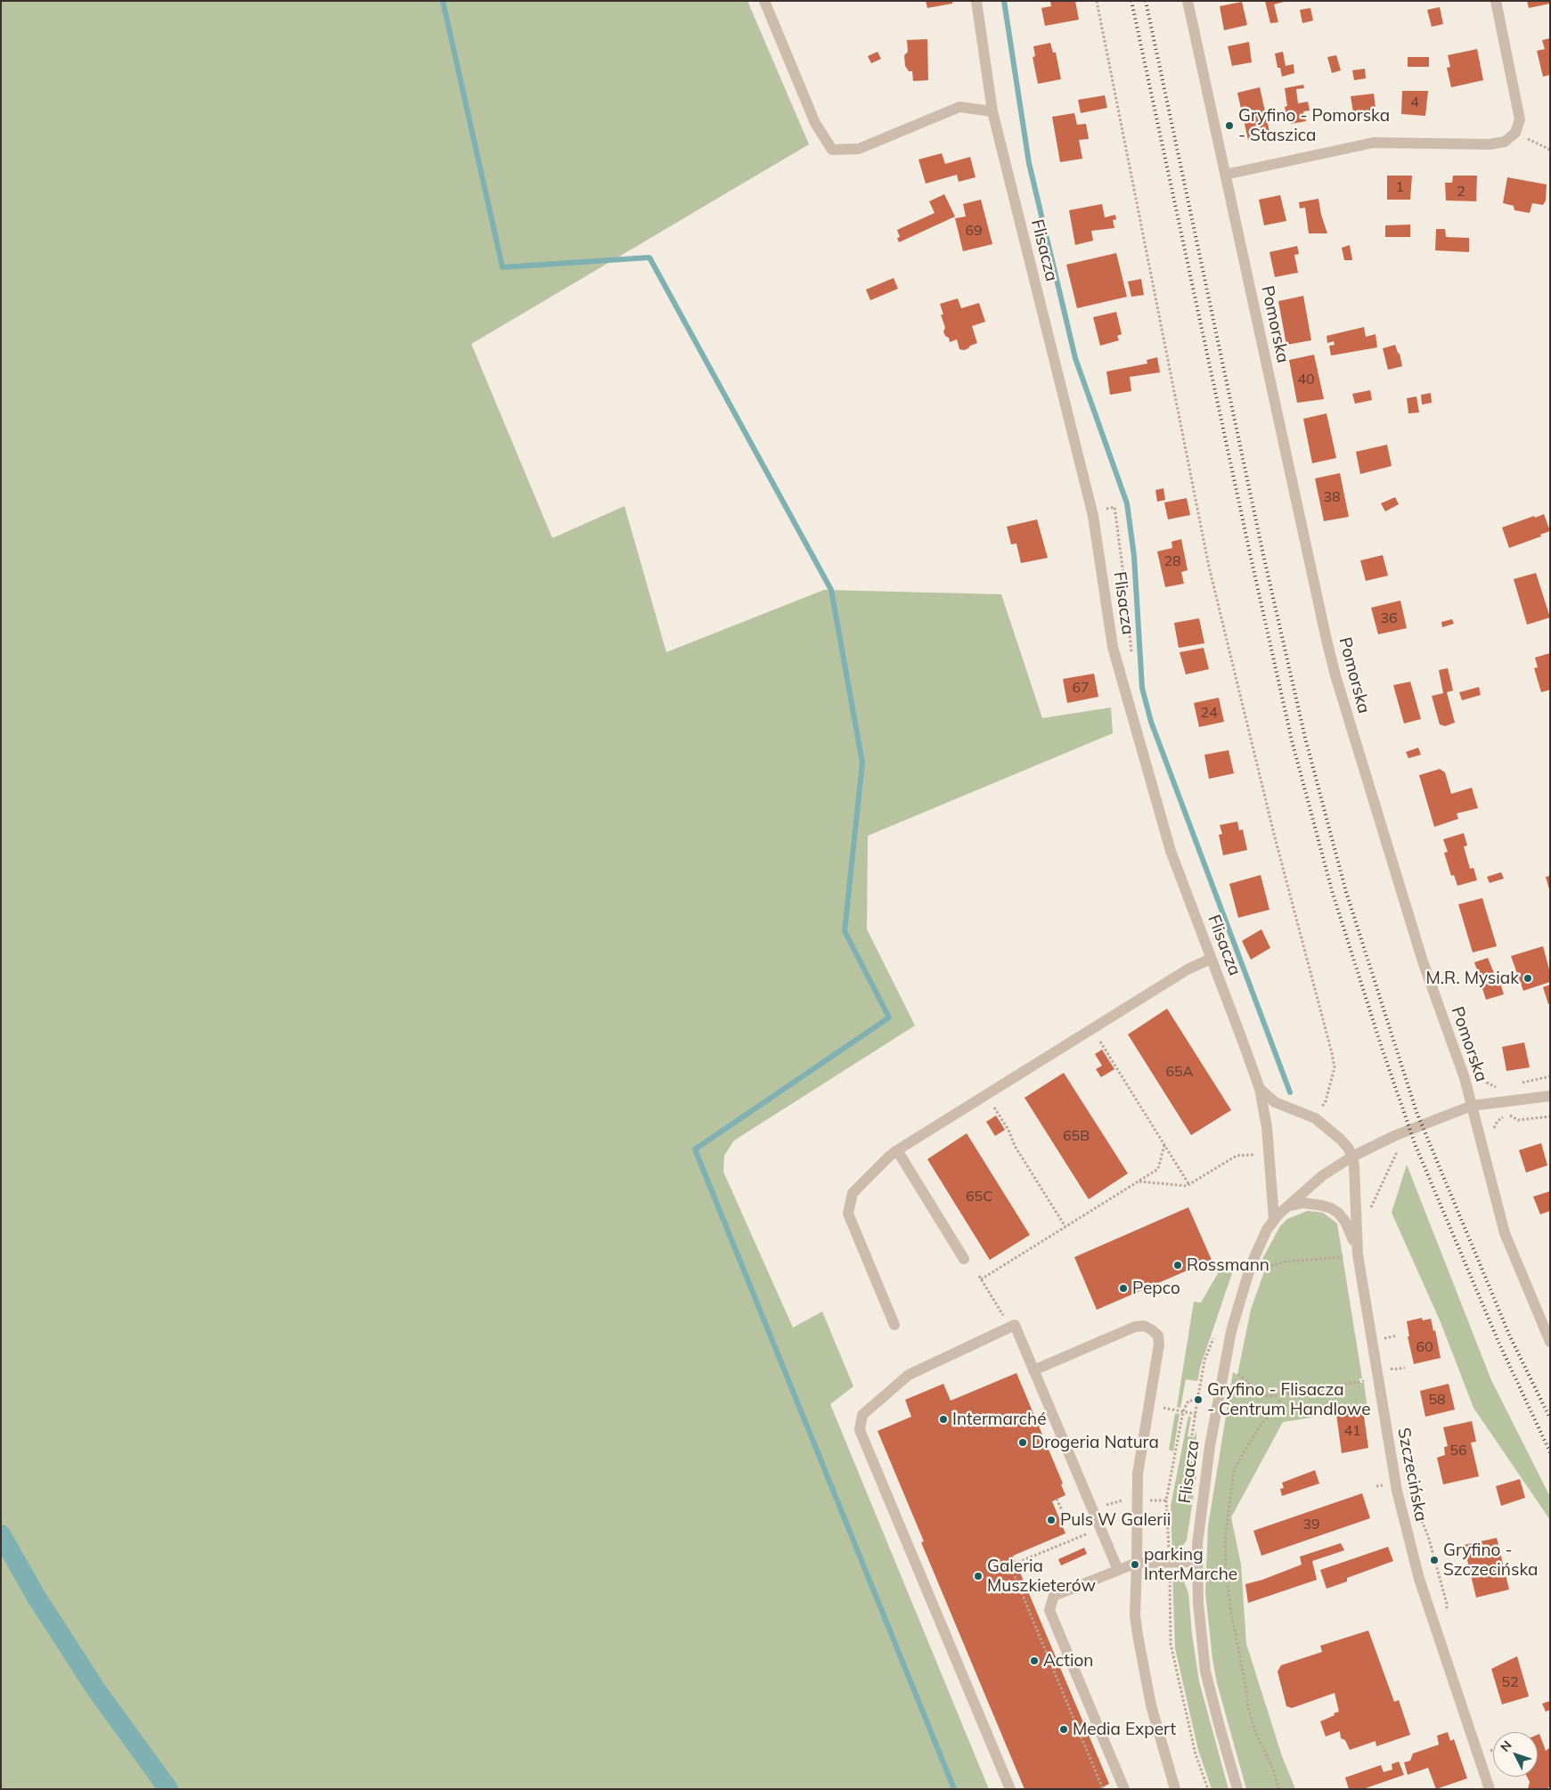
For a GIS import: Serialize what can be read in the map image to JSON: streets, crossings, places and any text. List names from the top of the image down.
{
  "streets": {
    "street": ["Flisacza", "Pomorska", "Szczecińska"]
  },
  "crossings": [
    ["Flisacza", "Pomorska"],
    ["Flisacza", "Szczecińska"]
  ],
  "places": [
    "Gryfino - Pomorska - Staszica",
    "M.R. Mysiak",
    "Rossmann",
    "Pepco",
    "Gryfino - Flisacza - Centrum Handlowe",
    "Intermarché",
    "Drogeria Natura",
    "Puls W Galerii",
    "Gryfino - Szczecińska",
    "parking InterMarche",
    "Galeria Muszkieterów",
    "Action",
    "Media Expert"
  ],
  "house_numbers": [
    "4",
    "1",
    "2",
    "69",
    "40",
    "38",
    "28",
    "36",
    "67",
    "24",
    "65A",
    "65B",
    "65C",
    "60",
    "58",
    "41",
    "56",
    "39",
    "52"
  ],
  "north": "top left"
}
